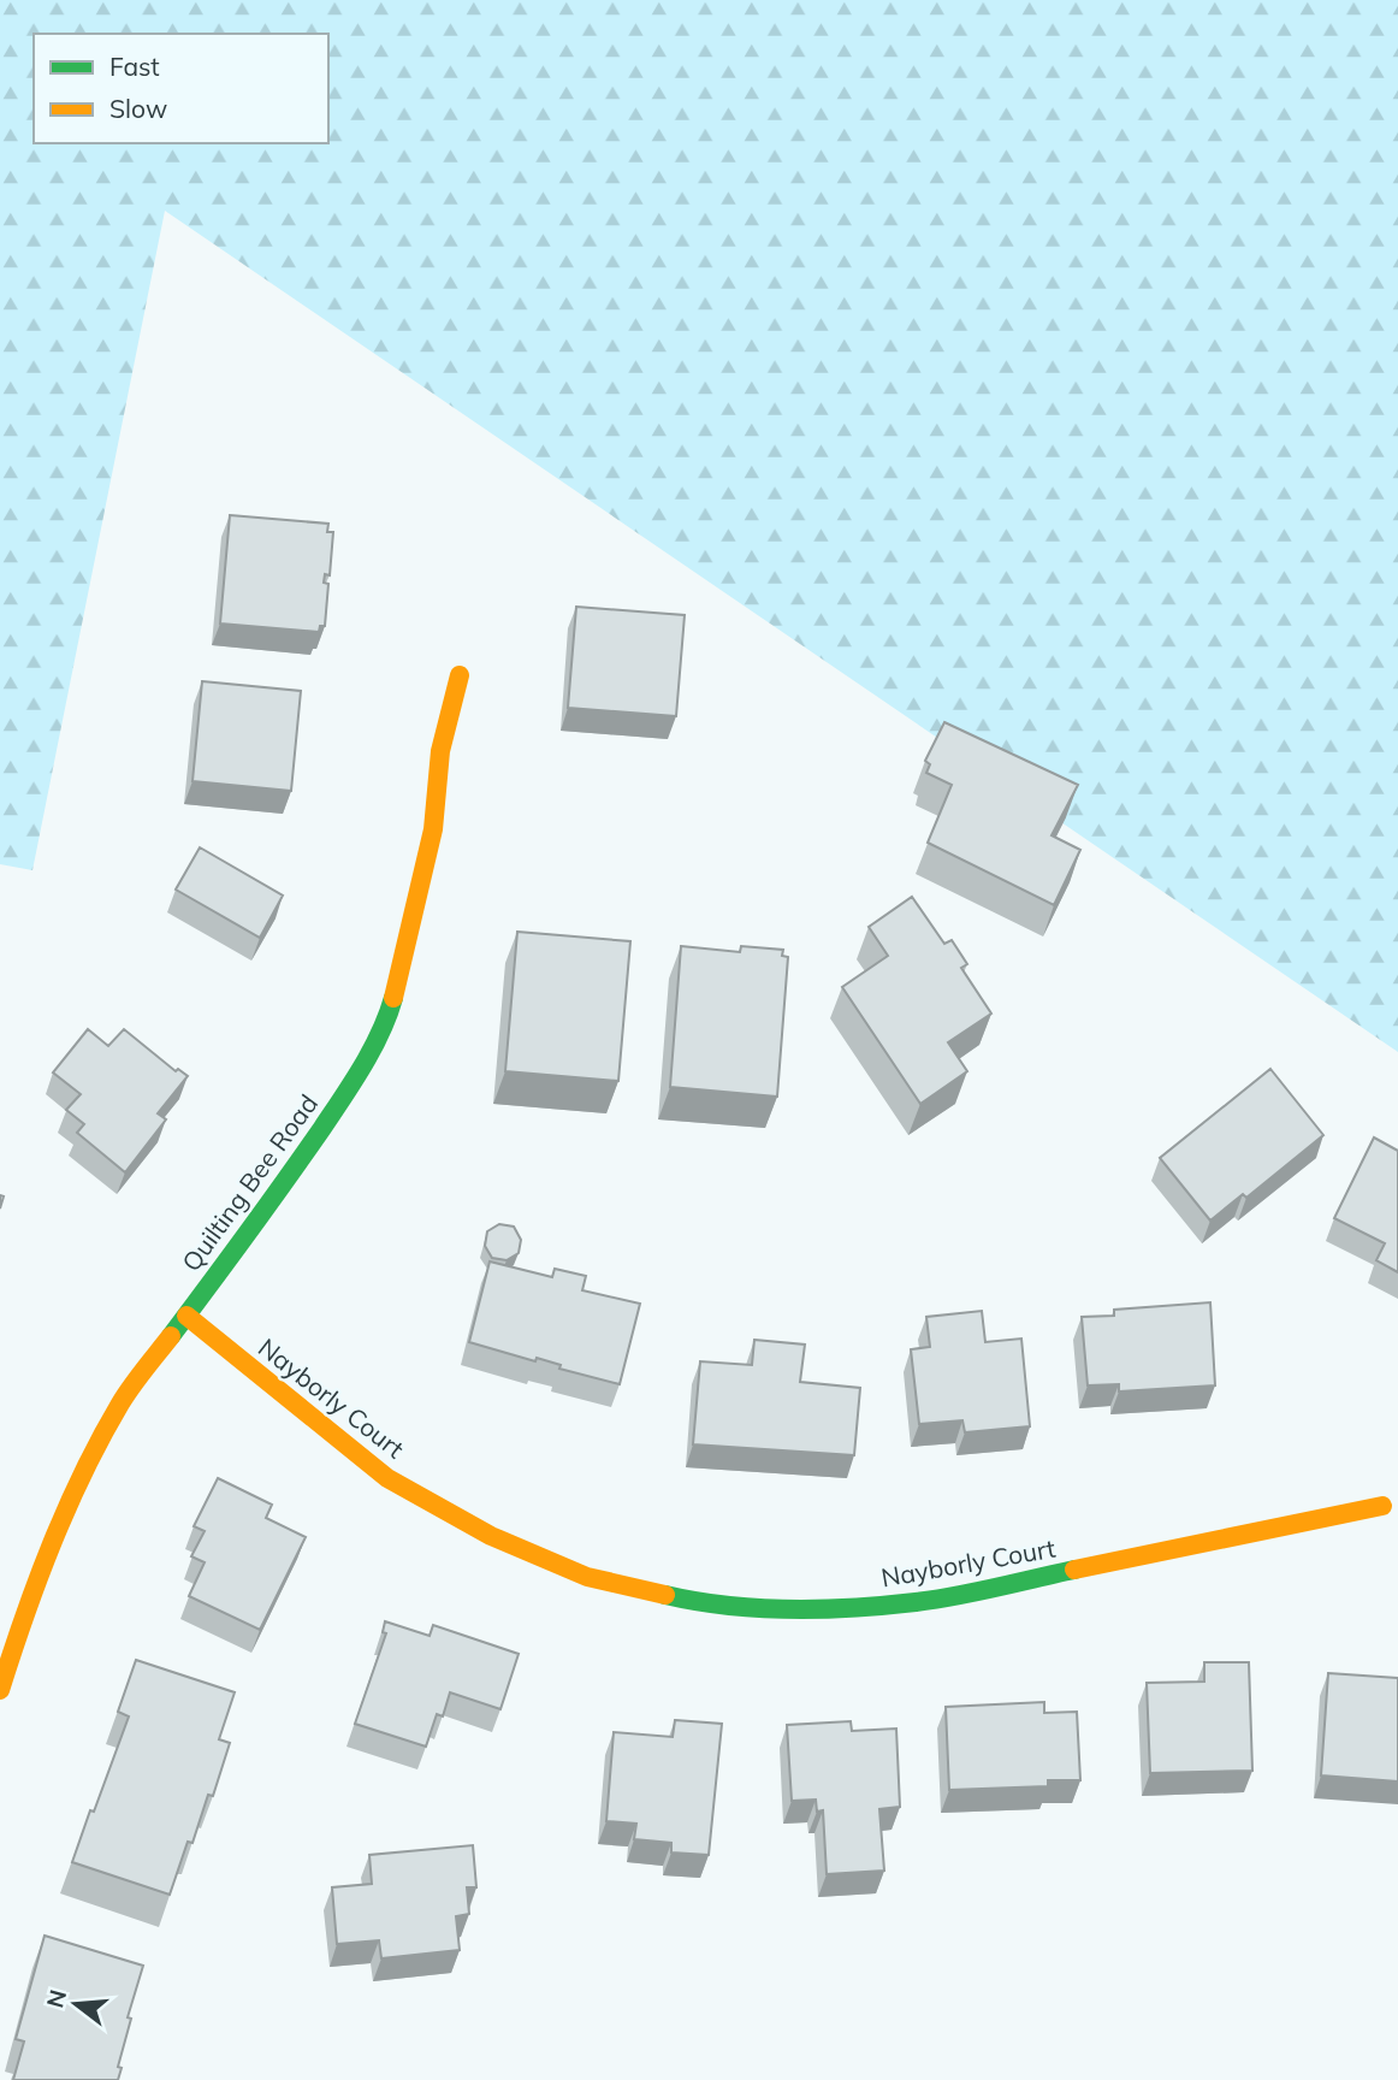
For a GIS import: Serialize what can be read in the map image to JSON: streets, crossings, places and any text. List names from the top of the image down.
{
  "streets": {
    "street": ["Quilting Bee Road", "Nayborly Court"]
  },
  "crossings": [
    ["Quilting Bee Road", "Nayborly Court"]
  ],
  "legend": ["Fast", "Slow"],
  "north": "left"
}
